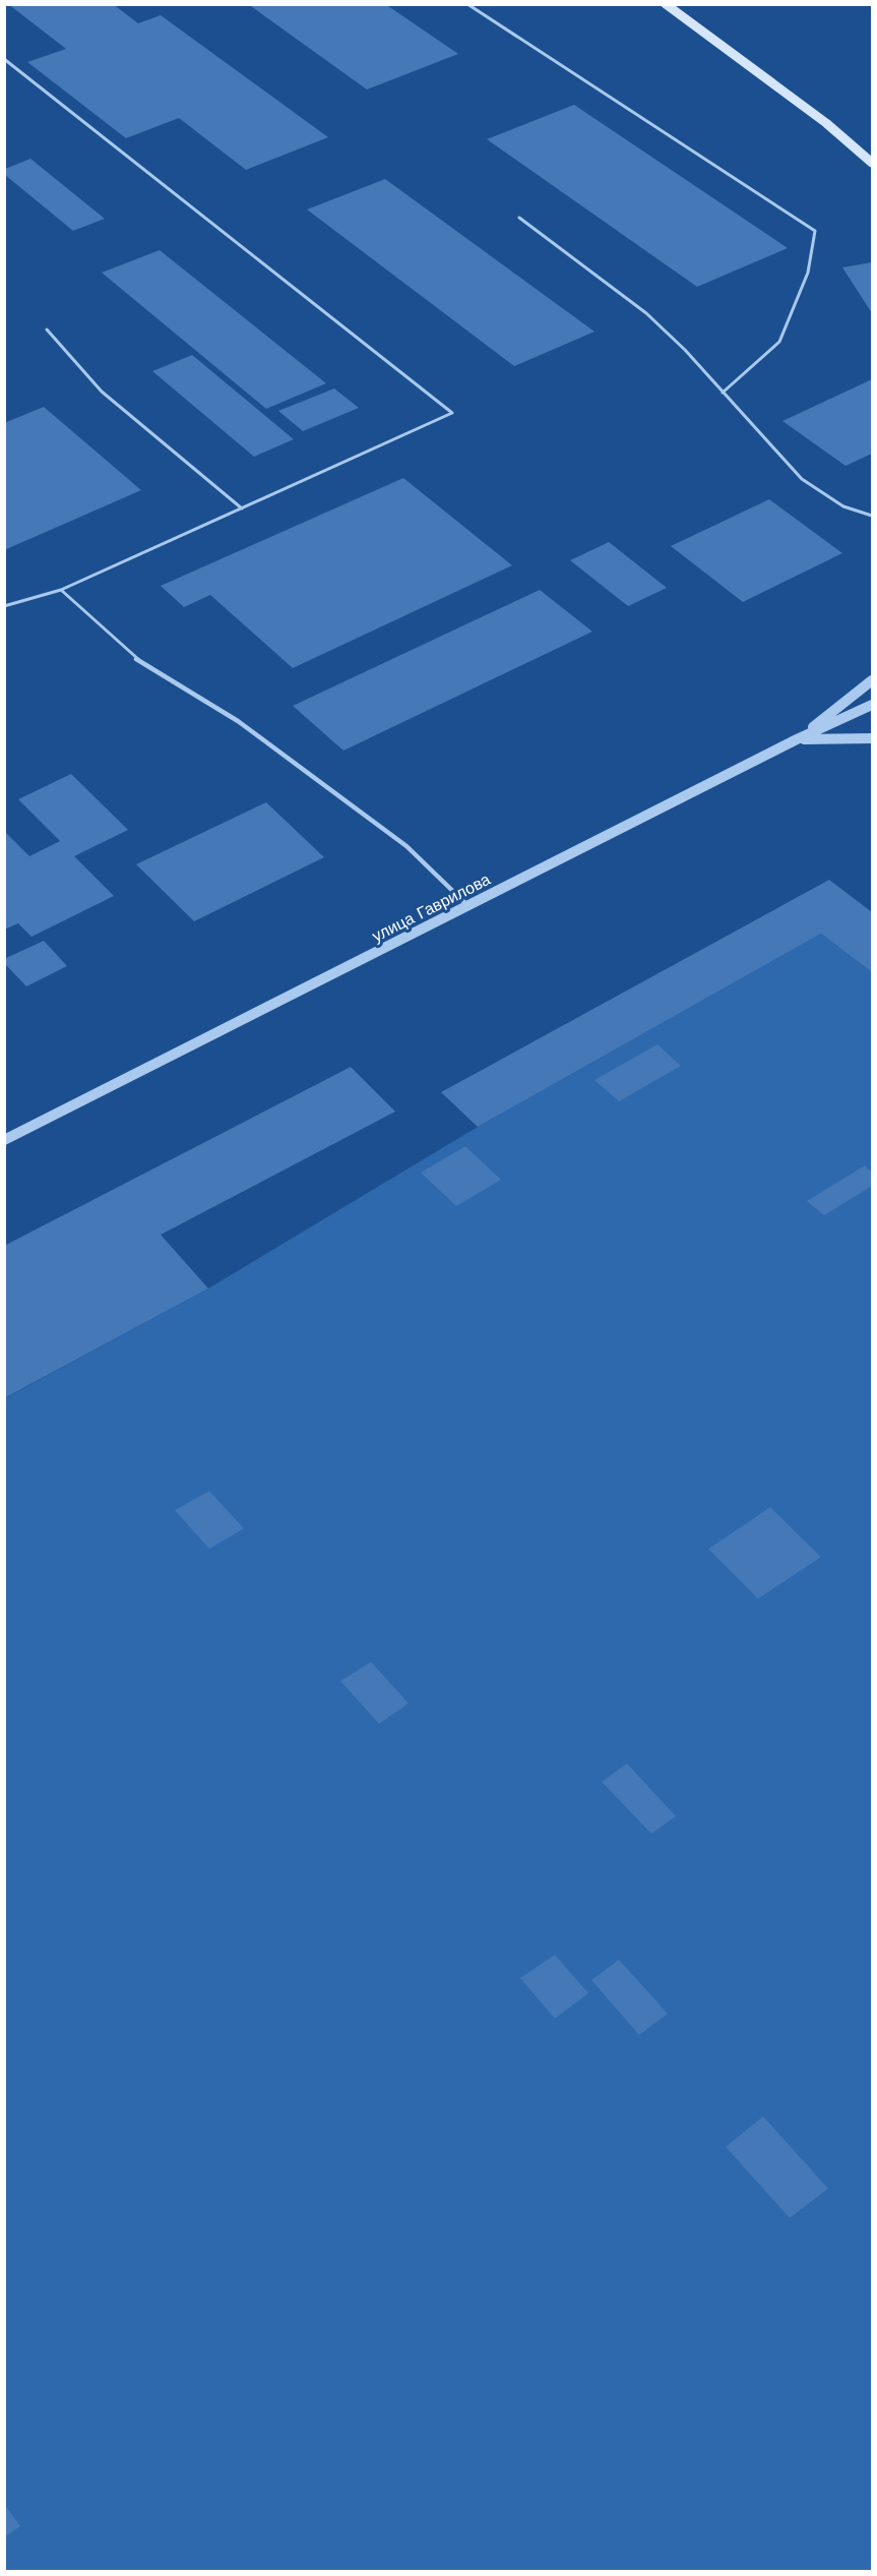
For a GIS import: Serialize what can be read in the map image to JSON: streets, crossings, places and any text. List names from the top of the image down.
{
  "streets": {
    "street": ["улица Гаврилова"]
  }
}
